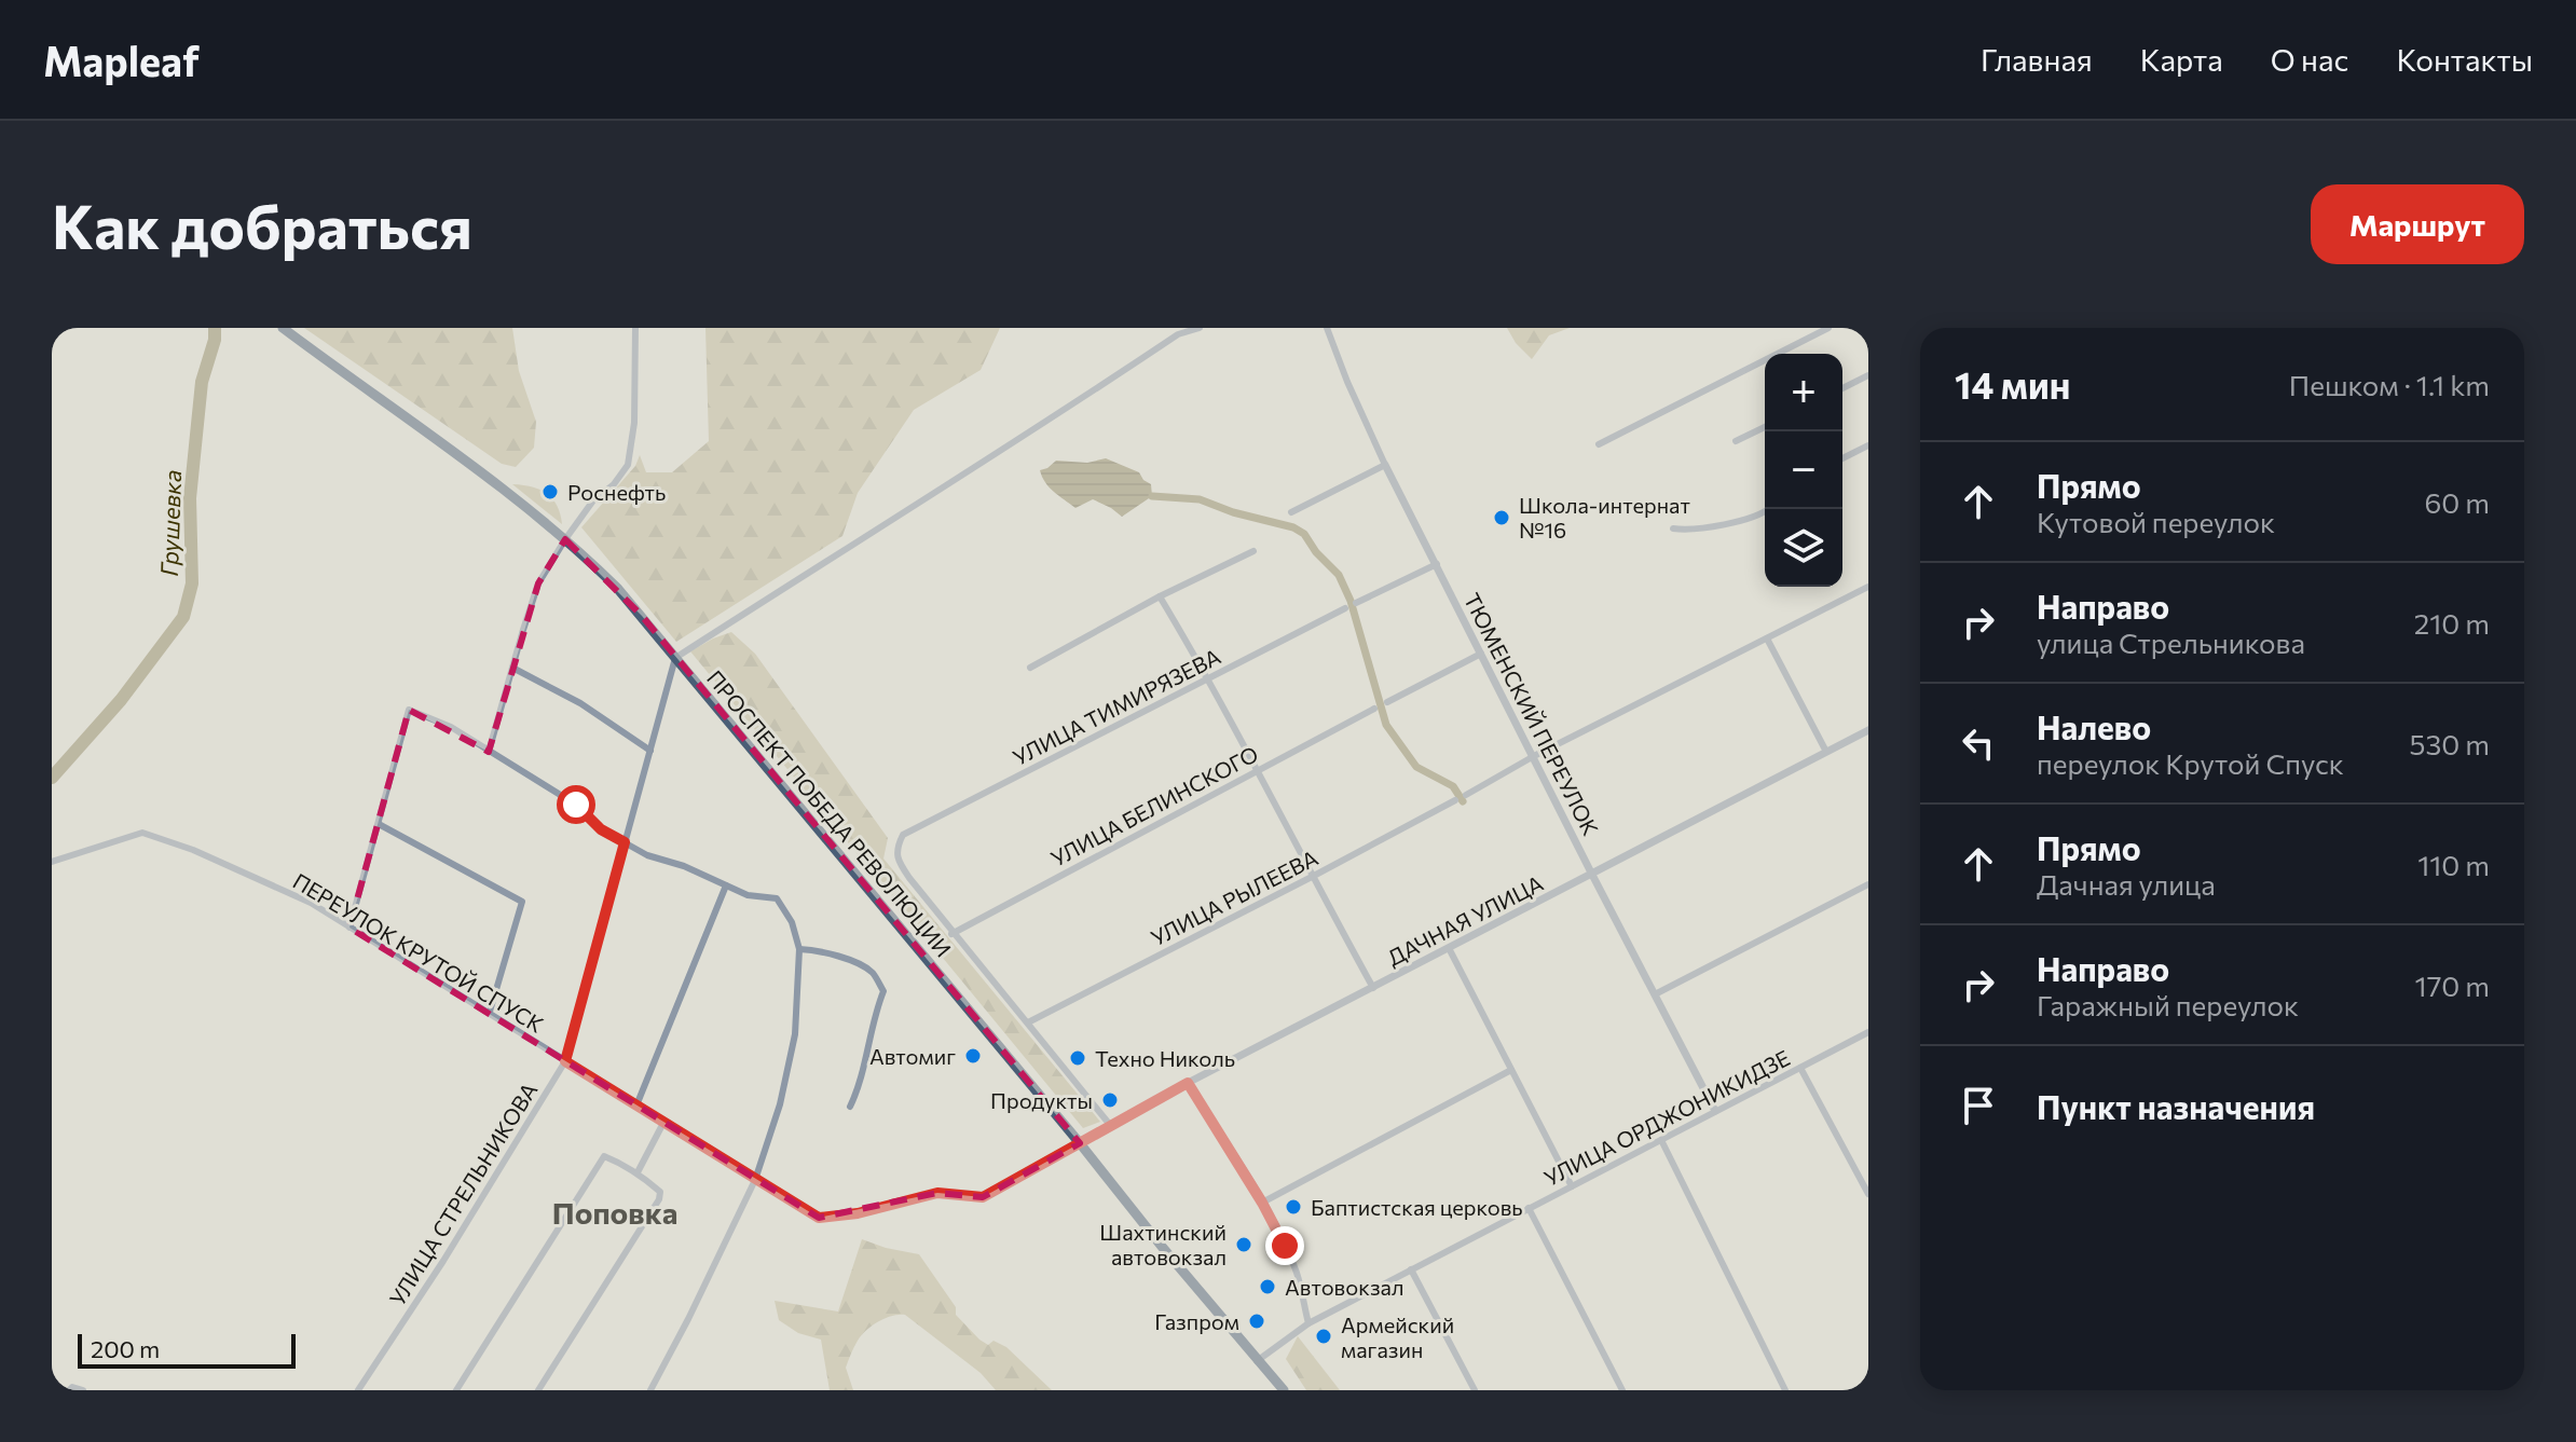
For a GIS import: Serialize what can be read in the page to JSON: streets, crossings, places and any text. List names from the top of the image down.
{
  "streets": {
    "main road": ["ПРОСПЕКТ ПОБЕДА РЕВОЛЮЦИИ"],
    "street": [
      "УЛИЦА ТИМИРЯЗЕВА",
      "ТЮМЕНСКИЙ ПЕРЕУЛОК",
      "УЛИЦА БЕЛИНСКОГО",
      "УЛИЦА РЫЛЕЕВА",
      "ДАЧНАЯ УЛИЦА",
      "ПЕРЕУЛОК КРУТОЙ СПУСК",
      "УЛИЦА ОРДЖОНИКИДЗЕ",
      "УЛИЦА СТРЕЛЬНИКОВА"
    ]
  },
  "crossings": [
    ["УЛИЦА ТИМИРЯЗЕВА", "УЛИЦА БЕЛИНСКОГО"],
    ["ТЮМЕНСКИЙ ПЕРЕУЛОК", "ДАЧНАЯ УЛИЦА"],
    ["ТЮМЕНСКИЙ ПЕРЕУЛОК", "УЛИЦА ОРДЖОНИКИДЗЕ"],
    ["ПРОСПЕКТ ПОБЕДА РЕВОЛЮЦИИ", "ДАЧНАЯ УЛИЦА"],
    ["ПРОСПЕКТ ПОБЕДА РЕВОЛЮЦИИ", "ПЕРЕУЛОК КРУТОЙ СПУСК"],
    ["ПРОСПЕКТ ПОБЕДА РЕВОЛЮЦИИ", "УЛИЦА ОРДЖОНИКИДЗЕ"],
    ["ПРОСПЕКТ ПОБЕДА РЕВОЛЮЦИИ", "УЛИЦА СТРЕЛЬНИКОВА"],
    ["ДАЧНАЯ УЛИЦА", "ПЕРЕУЛОК КРУТОЙ СПУСК"],
    ["ПЕРЕУЛОК КРУТОЙ СПУСК", "УЛИЦА СТРЕЛЬНИКОВА"]
  ],
  "districts": ["Поповка"],
  "water": ["Грушевка"],
  "places": [
    "Роснефть",
    "Школа-интернат №16",
    "Автомиг",
    "Техно Николь",
    "Продукты",
    "Баптистская церковь",
    "Шахтинский автовокзал",
    "Автовокзал",
    "Газпром",
    "Армейский магазин"
  ],
  "scale_bar": "200 m",
  "page": {
    "header": "Mapleaf",
    "nav": [
      "Главная",
      "Карта",
      "О нас",
      "Контакты"
    ],
    "buttons": "Маршрут",
    "title": "Как добраться",
    "heading": ["14 мин", "Пешком · 1.1 km"],
    "map_buttons": ["+", "−"],
    "list": [
      ["Прямо", "Кутовой переулок", "60 m"],
      ["Направо", "улица Стрельникова", "210 m"],
      ["Налево", "переулок Крутой Спуск", "530 m"],
      ["Прямо", "Дачная улица", "110 m"],
      ["Направо", "Гаражный переулок", "170 m"],
      "Пункт назначения"
    ],
    "scale": "200 m"
  }
}
